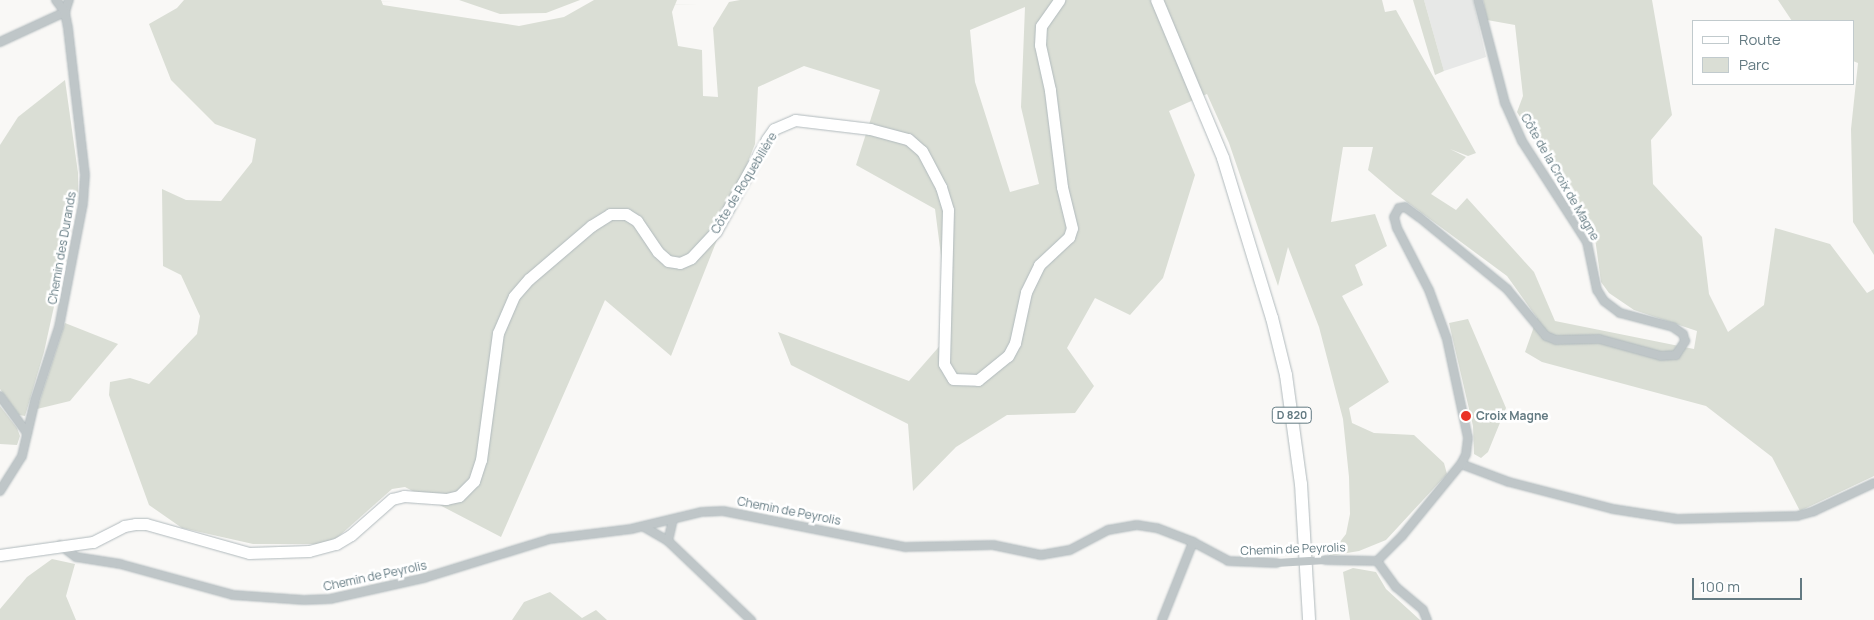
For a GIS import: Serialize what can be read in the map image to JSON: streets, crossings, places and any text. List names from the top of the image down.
{
  "streets": {
    "main road": ["D 820"],
    "street": [
      "Côte de la Croix de Magne",
      "Côte de Roquebilière",
      "Chemin des Durands",
      "Chemin de Peyrolis"
    ]
  },
  "crossings": [
    ["Côte de la Croix de Magne", "Chemin de Peyrolis"],
    ["Côte de Roquebilière", "Chemin de Peyrolis"]
  ],
  "places": ["Croix Magne"],
  "legend": ["Route", "Parc"],
  "scale_bar": "100 m"
}
